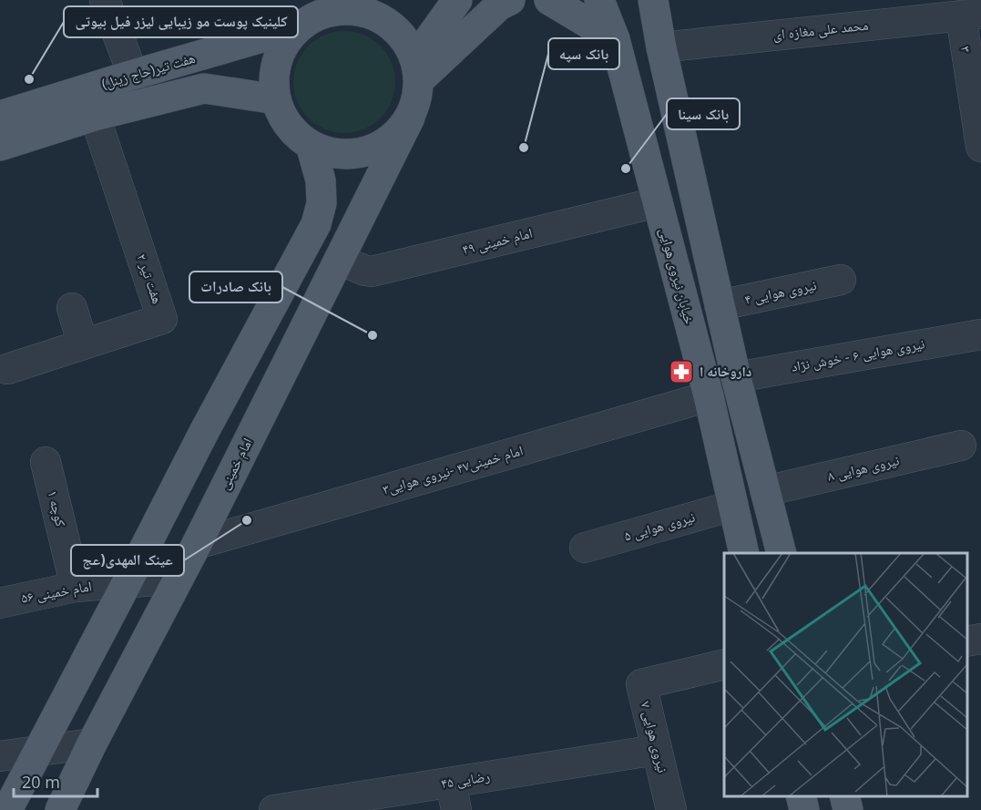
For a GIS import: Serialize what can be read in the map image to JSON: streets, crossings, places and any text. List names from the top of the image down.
{
  "streets": {
    "main road": ["هفت تیر(حاج زینل)", "خیابان نیروی هوایی", "امام خمینی"],
    "street": [
      "محمد علی مغازه ای",
      "۳",
      "امام خمینی ۴۹",
      "هفت تیر ۲",
      "نیروی هوایی ۴",
      "نیروی هوایی ۶ - خوش نژاد",
      "نیروی هوایی ۸",
      "امام خمینی۴۷ -نیروی هوایی۳",
      "کوچه ۱",
      "نیروی هوایی ۵",
      "امام خمینی ۵۶",
      "نیروی هوایی ۷",
      "رضایی ۴۵"
    ]
  },
  "crossings": [
    ["محمد علی مغازه ای", "۳"],
    ["هفت تیر(حاج زینل)", "امام خمینی"],
    ["امام خمینی ۴۹", "خیابان نیروی هوایی"],
    ["امام خمینی ۴۹", "امام خمینی"],
    ["خیابان نیروی هوایی", "امام خمینی۴۷ -نیروی هوایی۳"],
    ["خیابان نیروی هوایی", "نیروی هوایی ۵"],
    ["امام خمینی", "امام خمینی۴۷ -نیروی هوایی۳"],
    ["امام خمینی", "امام خمینی ۵۶"],
    ["کوچه ۱", "امام خمینی ۵۶"],
    ["نیروی هوایی ۷", "رضایی ۴۵"]
  ],
  "places": {
    "other": [
      "کلینیک پوست مو زیبایی لیزر فیل بیوتی",
      "بانک سپه",
      "بانک سینا",
      "بانک صادرات",
      "عینک المهدی(عج"
    ],
    "pharmacy": ["داروخانه ا"]
  },
  "scale_bar": "20 m"
}
